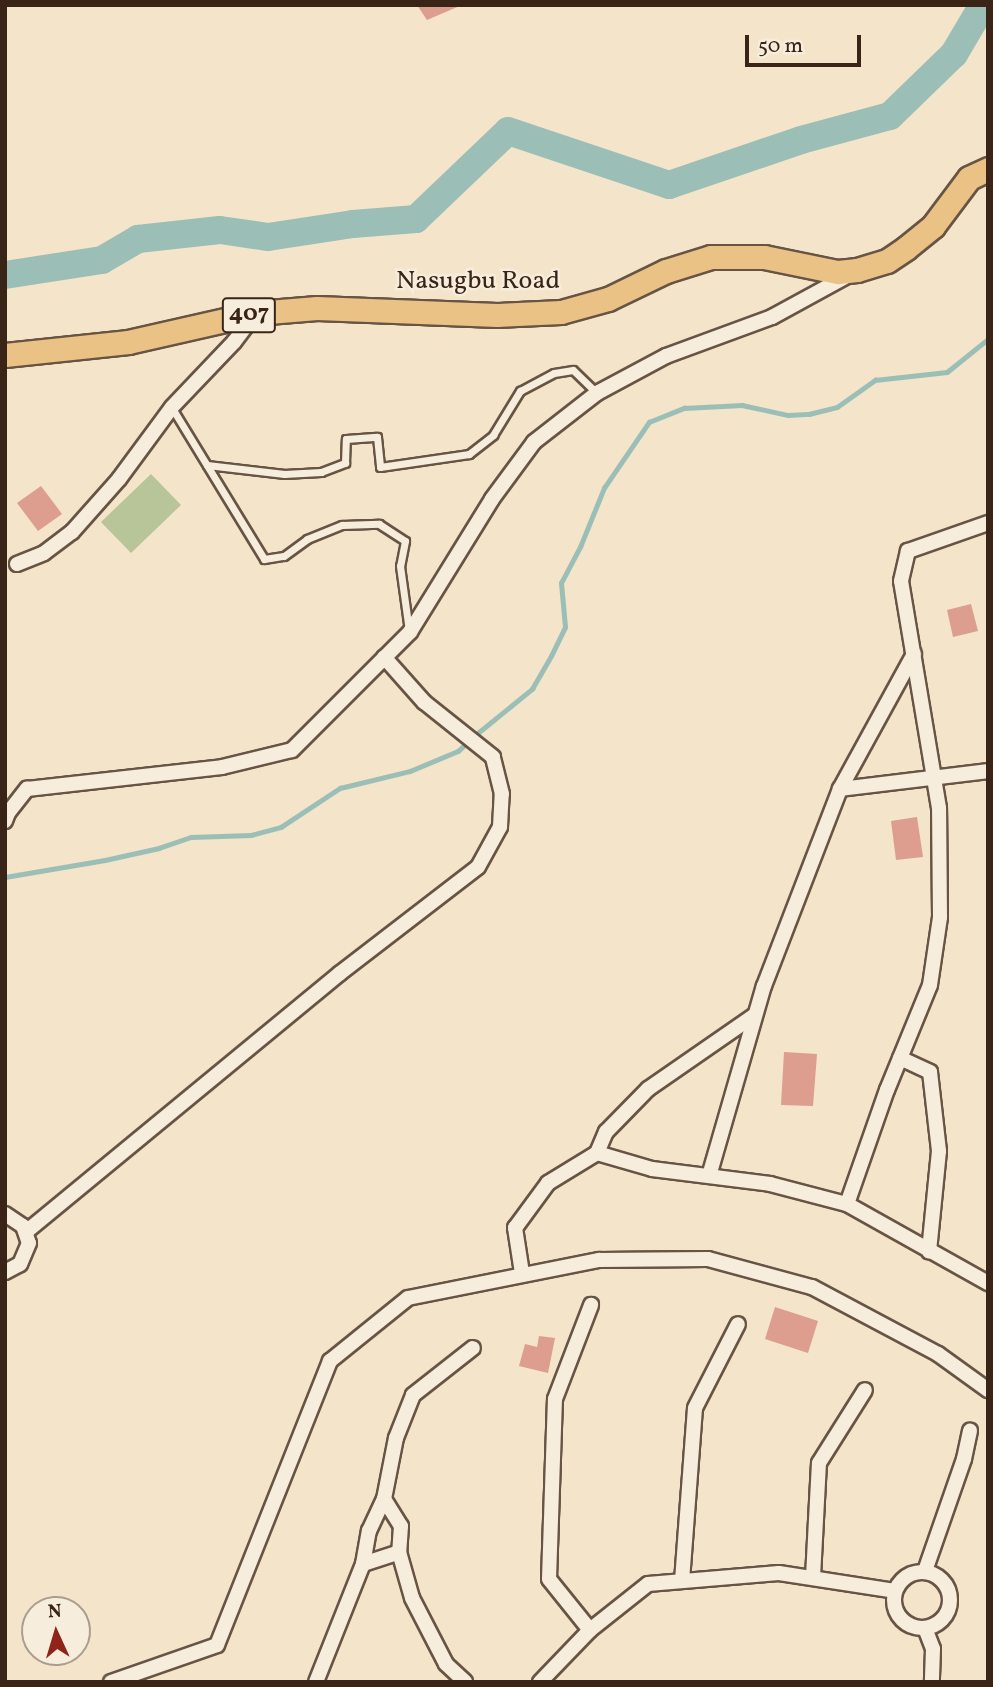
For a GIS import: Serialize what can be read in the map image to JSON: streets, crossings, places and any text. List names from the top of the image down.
{
  "streets": {
    "main road": ["Nasugbu Road", "407"]
  },
  "scale_bar": "50 m",
  "north": "top"
}
